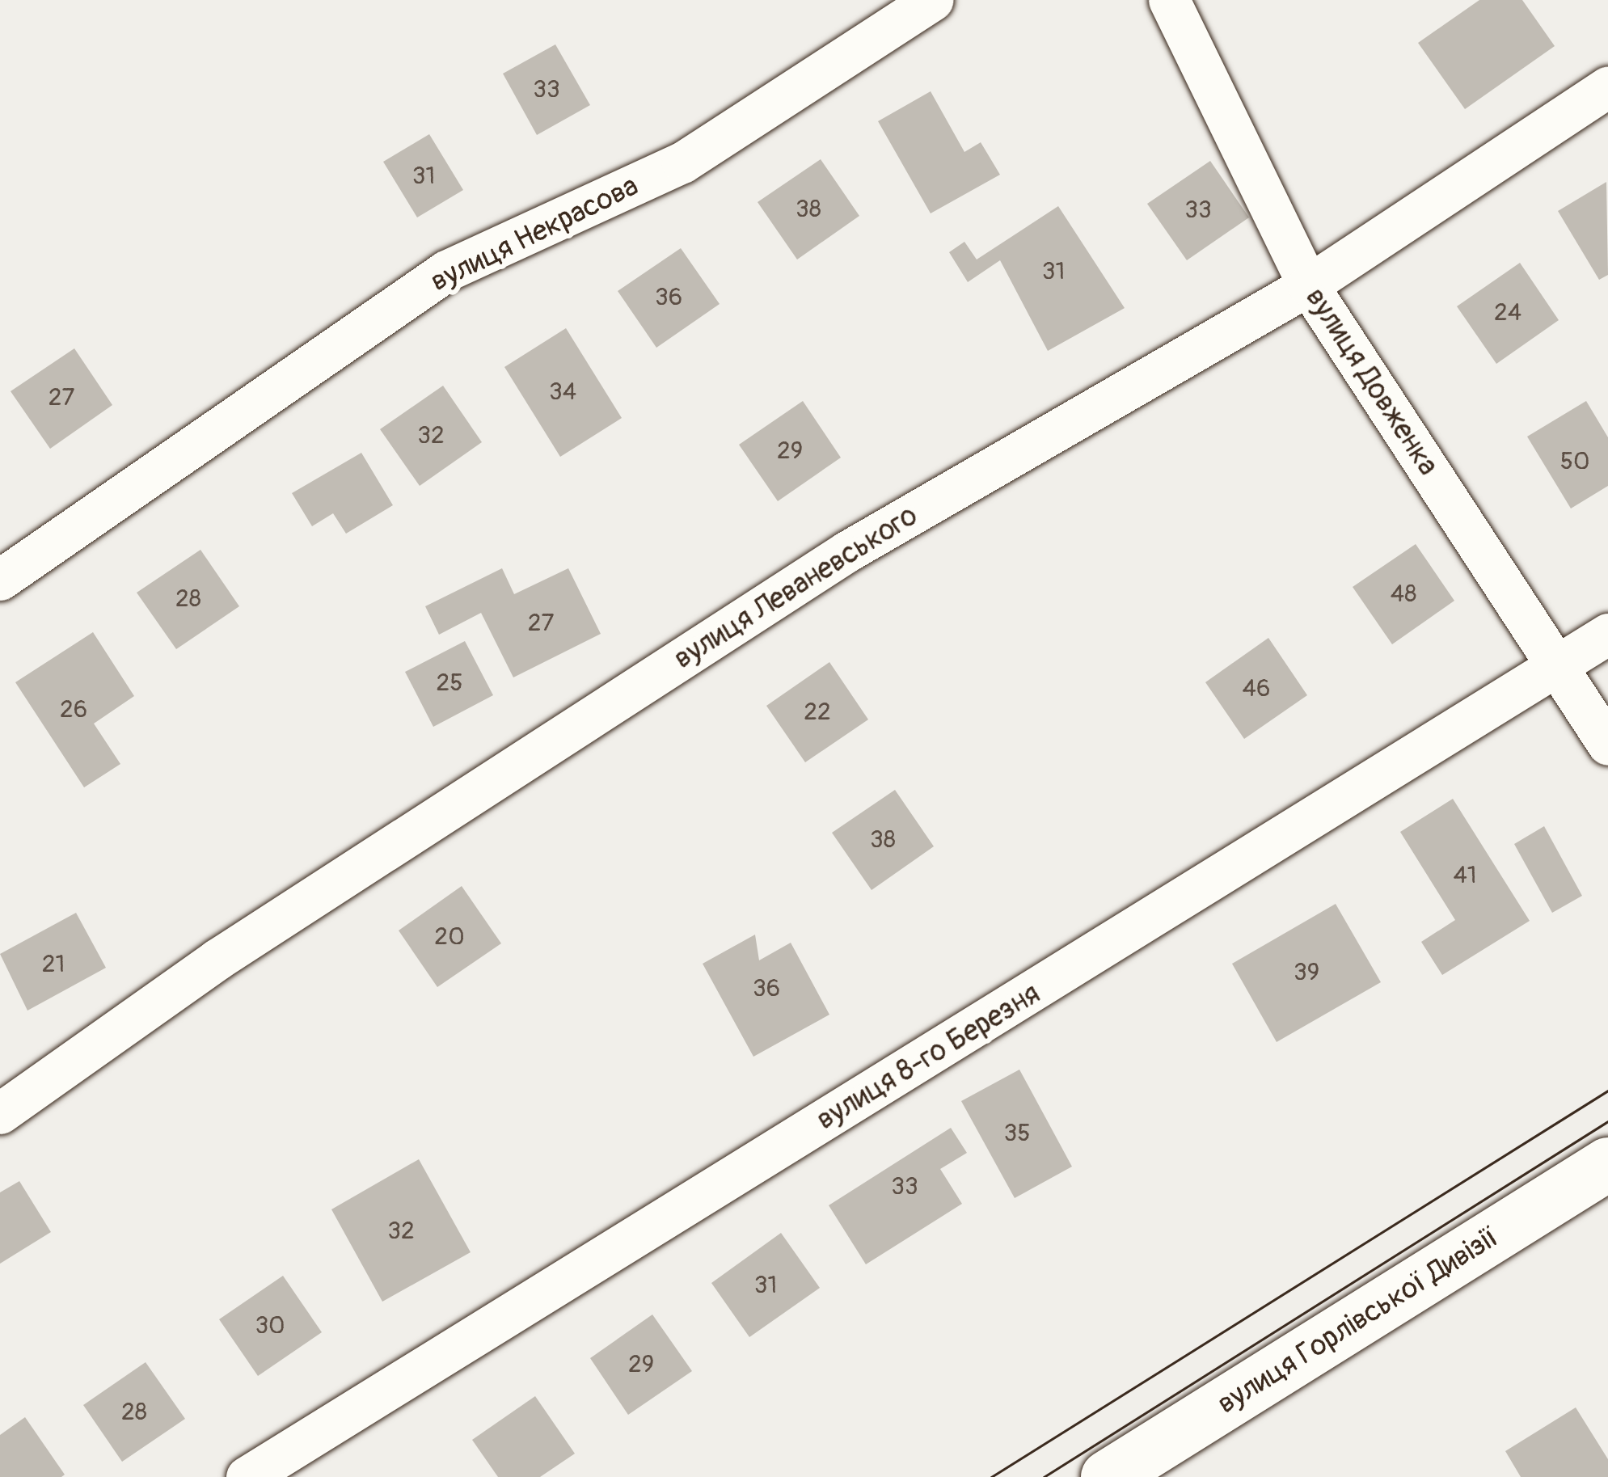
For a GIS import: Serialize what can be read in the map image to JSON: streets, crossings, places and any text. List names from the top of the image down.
{
  "streets": {
    "main road": ["вулиця Горлівської Дивізії"],
    "street": [
      "вулиця Некрасова",
      "вулиця Довженка",
      "вулиця Леваневського",
      "вулиця 8-го Березня"
    ]
  },
  "crossings": [
    ["вулиця Довженка", "вулиця Леваневського"],
    ["вулиця Довженка", "вулиця 8-го Березня"]
  ],
  "house_numbers": [
    "33",
    "31",
    "38",
    "33",
    "31",
    "36",
    "24",
    "34",
    "27",
    "32",
    "29",
    "50",
    "48",
    "28",
    "27",
    "25",
    "46",
    "26",
    "22",
    "38",
    "41",
    "20",
    "21",
    "39",
    "36",
    "35",
    "33",
    "32",
    "31",
    "30",
    "29",
    "28"
  ]
}
